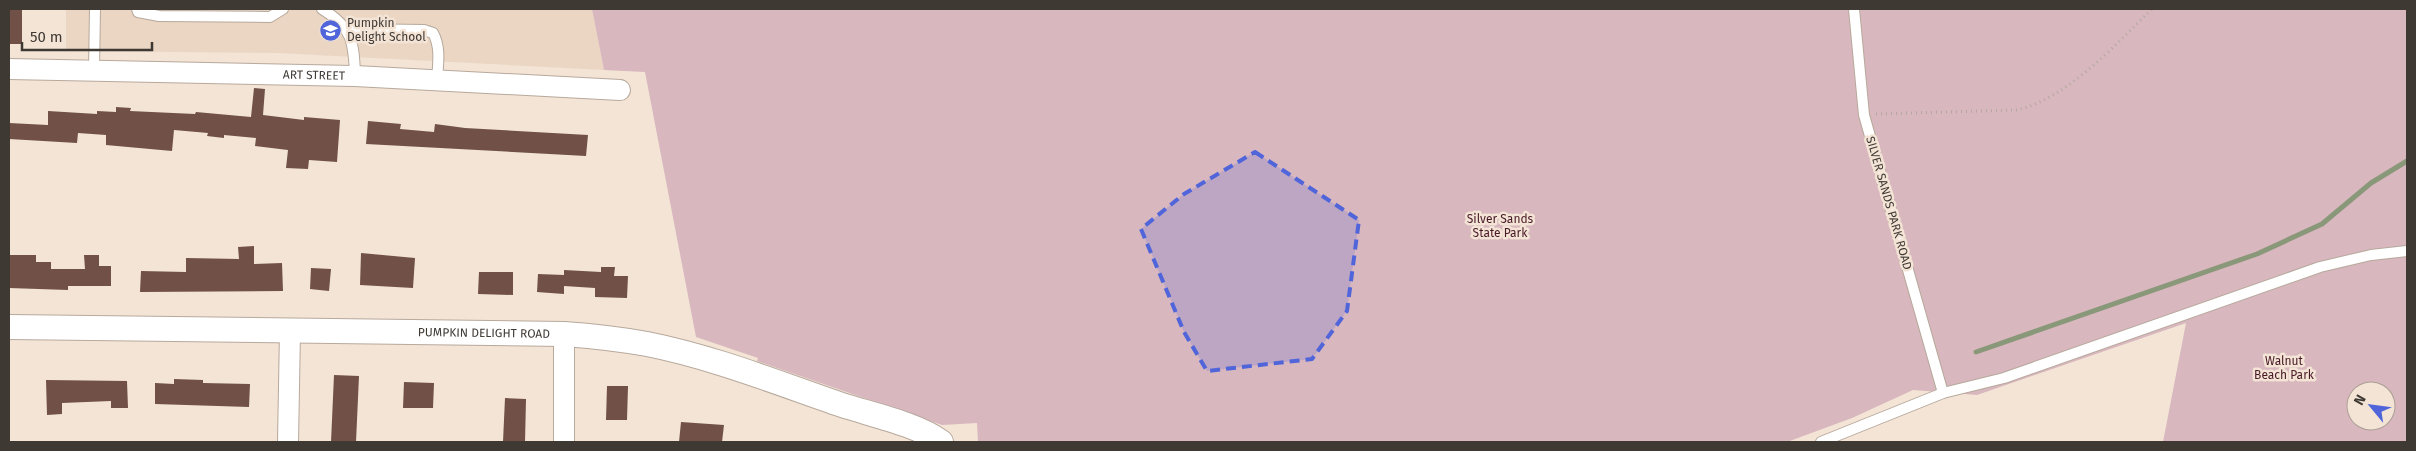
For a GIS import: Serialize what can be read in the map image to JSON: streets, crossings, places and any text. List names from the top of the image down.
{
  "streets": {
    "street": ["ART STREET", "PUMPKIN DELIGHT ROAD"],
    "lane": ["SILVER SANDS PARK ROAD"]
  },
  "parks": ["Silver Sands State Park", "Walnut Beach Park"],
  "places": {
    "school or university": ["Pumpkin Delight School"]
  },
  "scale_bar": "50 m",
  "north": "top left"
}
